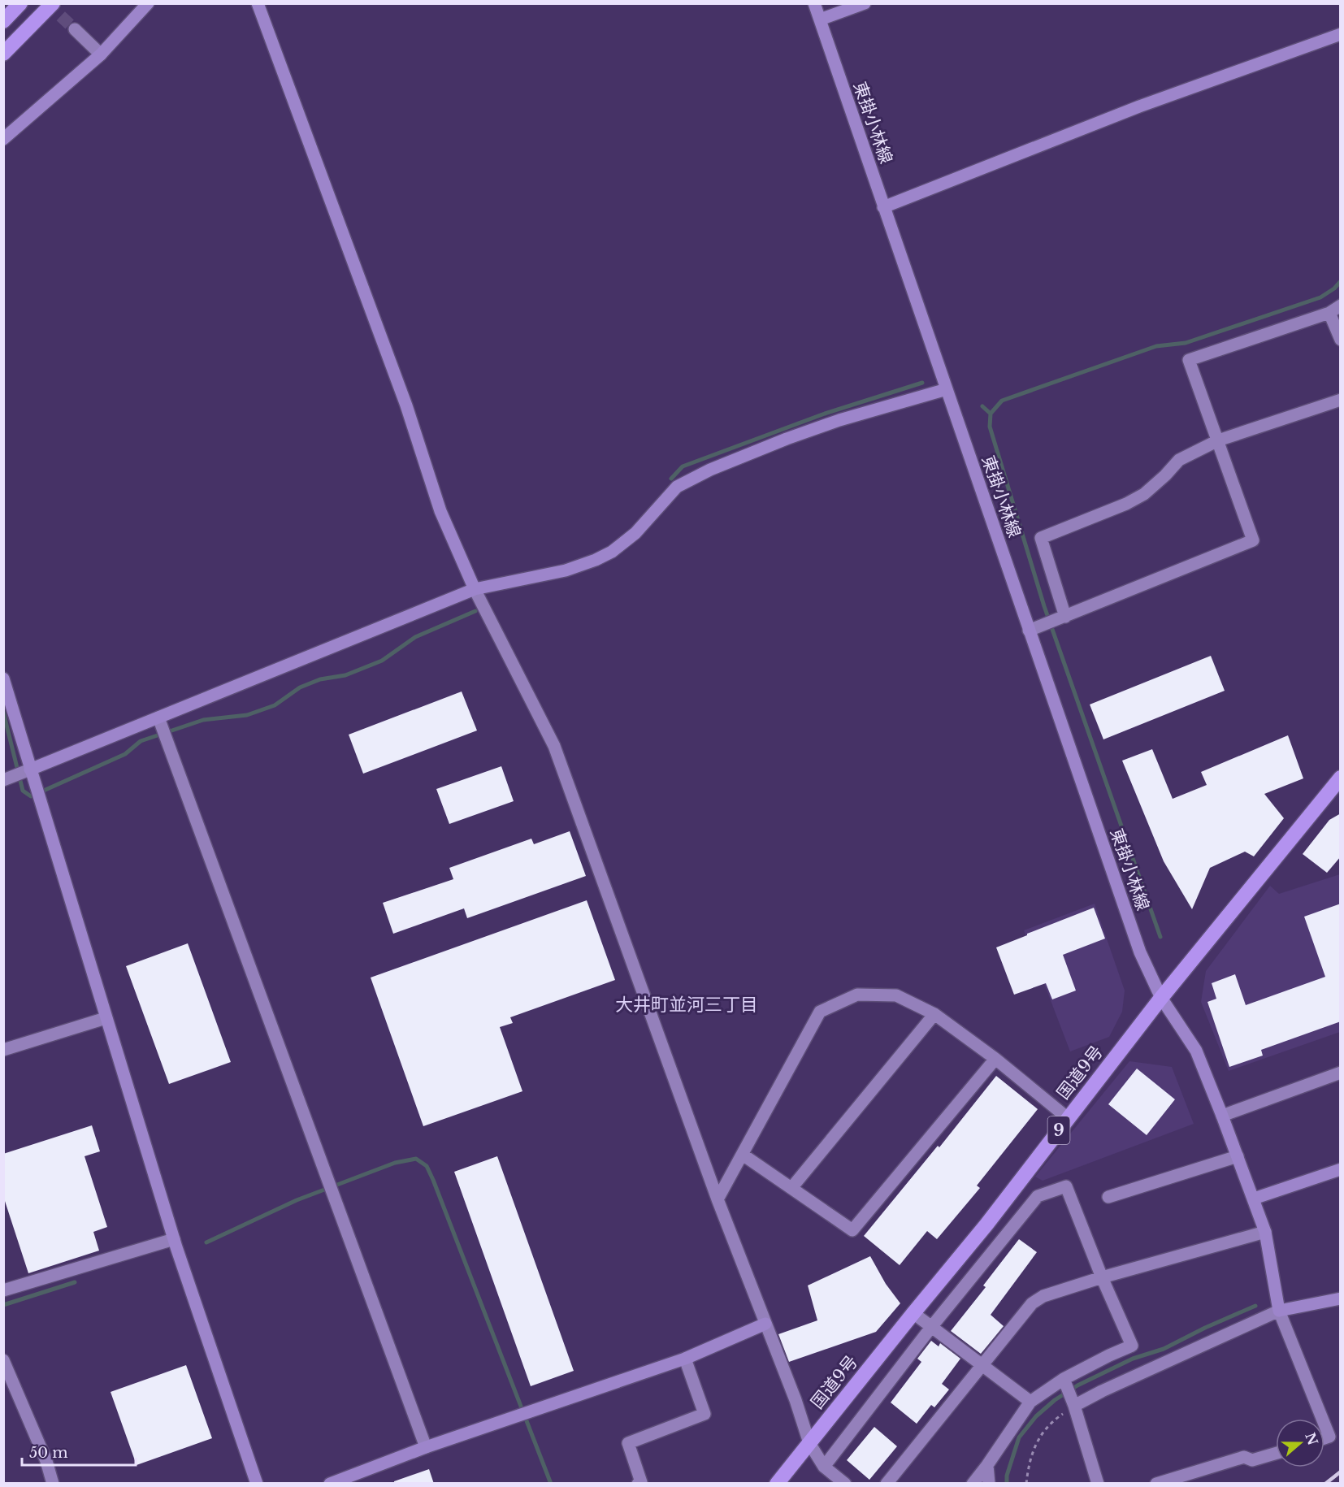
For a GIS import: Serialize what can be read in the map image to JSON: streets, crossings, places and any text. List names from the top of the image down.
{
  "streets": {
    "highway": ["国道9号", "9"],
    "street": ["東掛小林線"]
  },
  "crossings": [
    ["東掛小林線", "国道9号"]
  ],
  "districts": ["大井町並河三丁目"],
  "scale_bar": "50 m",
  "north": "right"
}
